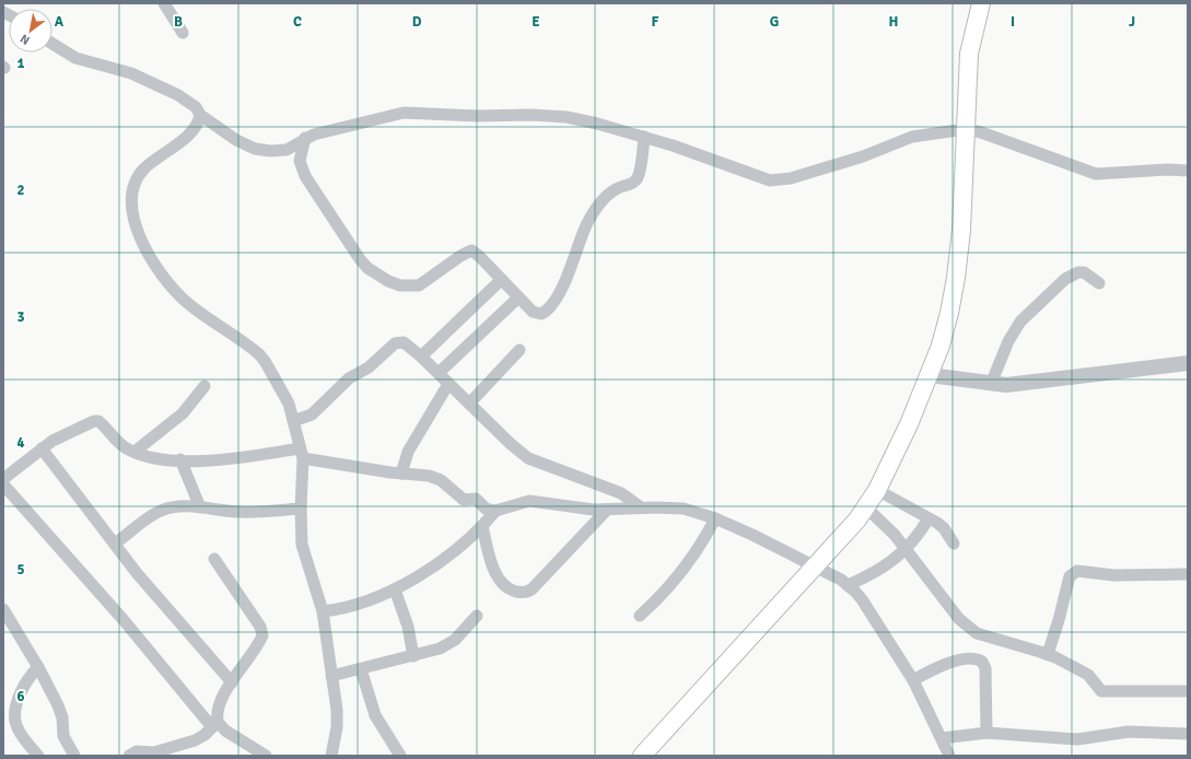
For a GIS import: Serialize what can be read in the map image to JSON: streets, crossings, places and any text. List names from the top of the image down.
{
  "north": "bottom left",
  "grid": {
    "columns": [
      "A",
      "B",
      "C",
      "D",
      "E",
      "F",
      "G",
      "H",
      "I",
      "J"
    ],
    "rows": [
      "1",
      "2",
      "3",
      "4",
      "5",
      "6"
    ]
  }
}
